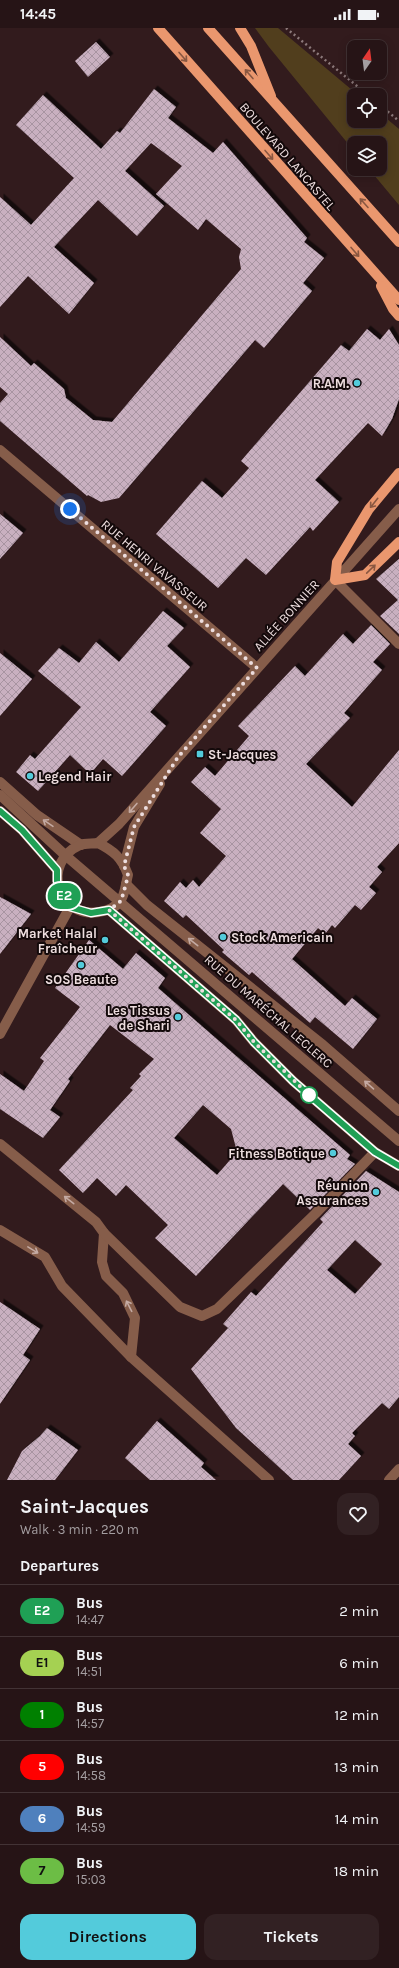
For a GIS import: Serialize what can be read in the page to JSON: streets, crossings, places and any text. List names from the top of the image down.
{
  "streets": {
    "main road": ["BOULEVARD LANCASTEL"],
    "street": ["RUE HENRI VAVASSEUR", "ALLÉE BONNIER", "RUE DU MARÉCHAL LECLERC"]
  },
  "crossings": [
    ["RUE HENRI VAVASSEUR", "ALLÉE BONNIER"]
  ],
  "places": {
    "other": [
      "R.A.M.",
      "Legend Hair",
      "Stock Americain",
      "Market Halal Fraîcheur",
      "SOS Beaute",
      "Les Tissus de Shari",
      "Fitness Botique",
      "Réunion Assurances"
    ],
    "transit": ["St-Jacques"]
  },
  "lines": ["bus line E2"],
  "north": "top",
  "page": {
    "status": "14:45",
    "on_map": "E2",
    "heading": [
      ["Saint-Jacques", "Walk · 3 min · 220 m"],
      "Departures"
    ],
    "list": [
      {
        "mark": "E2",
        "name": "Bus",
        "note": "14:47",
        "value": "2 min"
      },
      {
        "mark": "E1",
        "name": "Bus",
        "note": "14:51",
        "value": "6 min"
      },
      {
        "mark": "1",
        "name": "Bus",
        "note": "14:57",
        "value": "12 min"
      },
      {
        "mark": "5",
        "name": "Bus",
        "note": "14:58",
        "value": "13 min"
      },
      {
        "mark": "6",
        "name": "Bus",
        "note": "14:59",
        "value": "14 min"
      },
      {
        "mark": "7",
        "name": "Bus",
        "note": "15:03",
        "value": "18 min"
      }
    ],
    "buttons": ["Directions", "Tickets"]
  }
}
